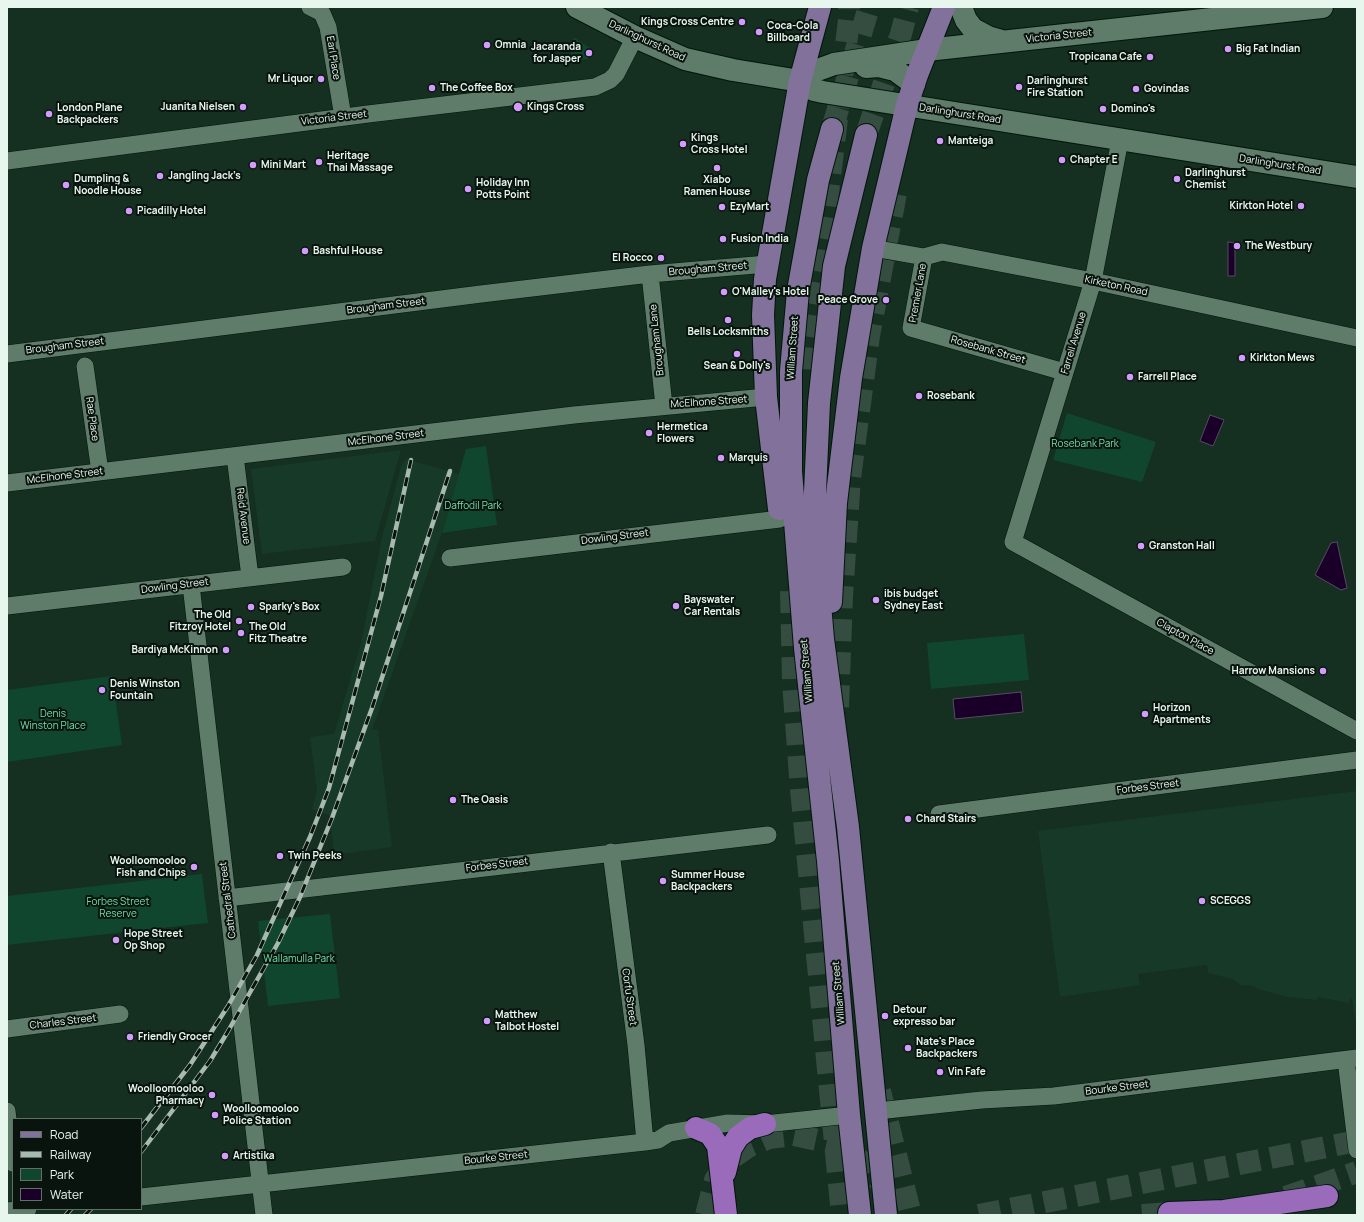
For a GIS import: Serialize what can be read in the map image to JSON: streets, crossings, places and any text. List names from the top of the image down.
{
  "streets": {
    "main road": ["William Street"],
    "street": [
      "Victoria Street",
      "Darlinghurst Road",
      "Earl Place",
      "Brougham Street",
      "Kirketon Road",
      "Premier Lane",
      "Brougham Lane",
      "Farrell Avenue",
      "Rosebank Street",
      "McElhone Street",
      "Rae Place",
      "Reid Avenue",
      "Dowling Street",
      "Clapton Place",
      "Forbes Street",
      "Cathedral Street",
      "Corfu Street",
      "Charles Street",
      "Bourke Street"
    ]
  },
  "crossings": [
    ["Victoria Street", "Darlinghurst Road"],
    ["Victoria Street", "Earl Place"],
    ["Darlinghurst Road", "Farrell Avenue"],
    ["Brougham Street", "Brougham Lane"],
    ["Kirketon Road", "Premier Lane"],
    ["Kirketon Road", "Farrell Avenue"],
    ["Premier Lane", "Rosebank Street"],
    ["Brougham Lane", "McElhone Street"],
    ["Farrell Avenue", "Rosebank Street"],
    ["Farrell Avenue", "Clapton Place"],
    ["William Street", "Bourke Street"],
    ["McElhone Street", "Rae Place"],
    ["McElhone Street", "Reid Avenue"],
    ["Reid Avenue", "Dowling Street"],
    ["Dowling Street", "Cathedral Street"],
    ["Forbes Street", "Cathedral Street"],
    ["Forbes Street", "Corfu Street"],
    ["Cathedral Street", "Bourke Street"],
    ["Corfu Street", "Bourke Street"]
  ],
  "parks": [
    "Rosebank Park",
    "Daffodil Park",
    "Denis Winston Place",
    "Forbes Street Reserve",
    "Wallamulla Park"
  ],
  "places": [
    "Kings Cross Centre",
    "Coca-Cola Billboard",
    "Omnia",
    "Big Fat Indian",
    "Jacaranda for Jasper",
    "Tropicana Cafe",
    "Mr Liquor",
    "Darlinghurst Fire Station",
    "The Coffee Box",
    "Govindas",
    "Juanita Nielsen",
    "Kings Cross",
    "Domino's",
    "London Plane Backpackers",
    "Manteiga",
    "Kings Cross Hotel",
    "Chapter E",
    "Heritage Thai Massage",
    "Mini Mart",
    "Xiabo Ramen House",
    "Jangling Jack’s",
    "Darlinghurst Chemist",
    "Dumpling & Noodle House",
    "Holiday Inn Potts Point",
    "Kirkton Hotel",
    "EzyMart",
    "Picadilly Hotel",
    "Fusion India",
    "The Westbury",
    "Bashful House",
    "El Rocco",
    "O'Malley's Hotel",
    "Peace Grove",
    "Bells Locksmiths",
    "Sean & Dolly's",
    "Kirkton Mews",
    "Farrell Place",
    "Rosebank",
    "Hermetica Flowers",
    "Marquis",
    "Granston Hall",
    "ibis budget Sydney East",
    "Bayswater Car Rentals",
    "Sparky's Box",
    "The Old Fitzroy Hotel",
    "The Old Fitz Theatre",
    "Bardiya McKinnon",
    "Harrow Mansions",
    "Denis Winston Fountain",
    "Horizon Apartments",
    "The Oasis",
    "Chard Stairs",
    "Twin Peeks",
    "Woolloomooloo Fish and Chips",
    "Summer House Backpackers",
    "SCEGGS",
    "Hope Street Op Shop",
    "Detour expresso bar",
    "Matthew Talbot Hostel",
    "Friendly Grocer",
    "Nate's Place Backpackers",
    "Vin Fafe",
    "Woolloomooloo Pharmacy",
    "Woolloomooloo Police Station",
    "Artistika"
  ],
  "legend": [
    "Road",
    "Railway",
    "Park",
    "Water"
  ]
}
